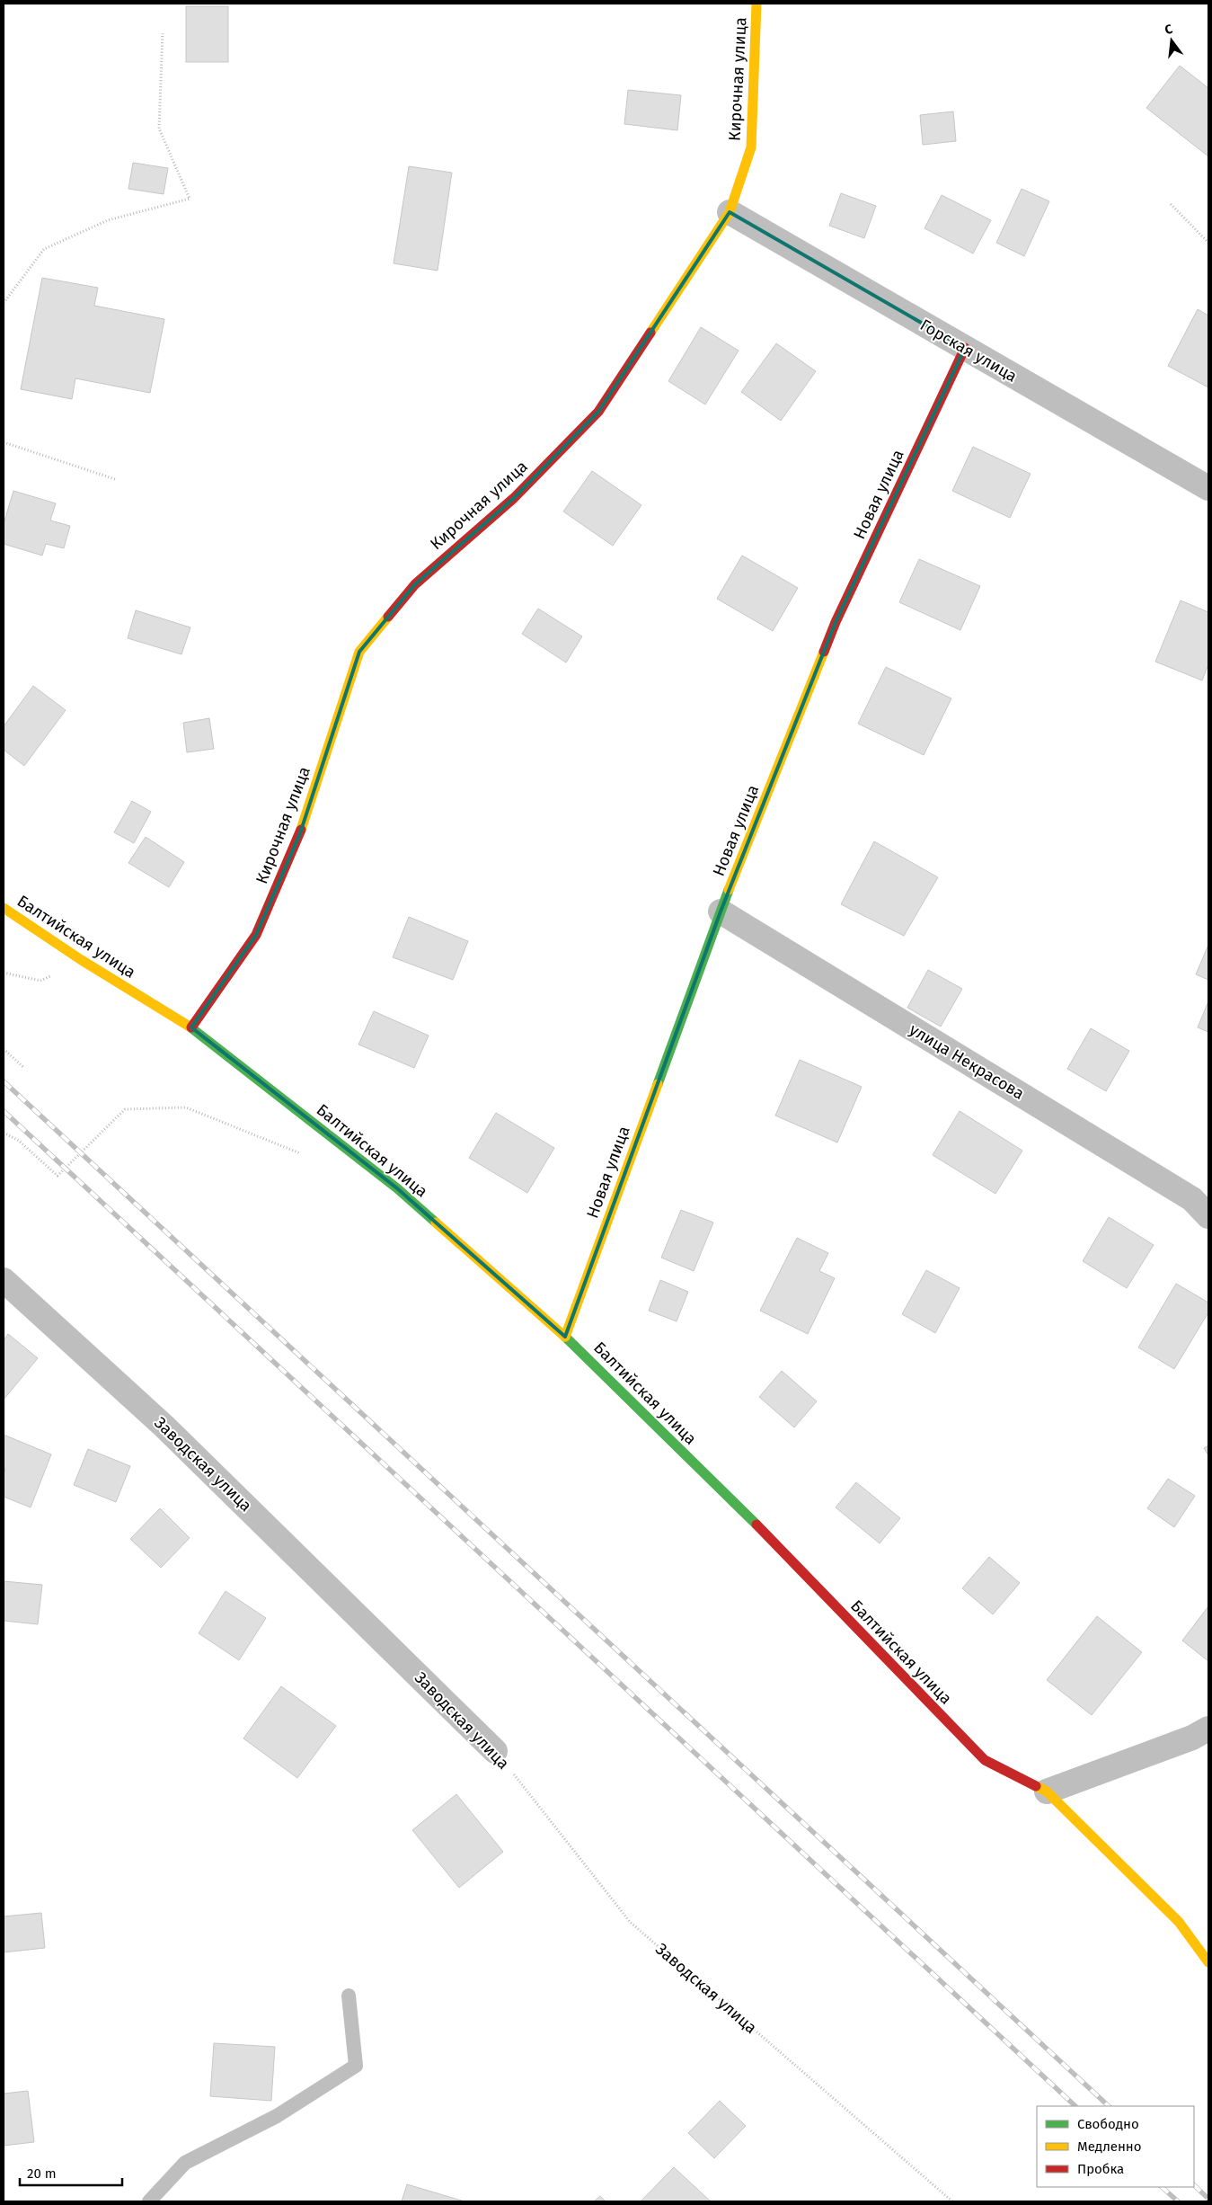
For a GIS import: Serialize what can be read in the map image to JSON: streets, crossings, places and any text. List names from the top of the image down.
{
  "streets": {
    "street": [
      "Кирочная улица",
      "Горская улица",
      "Новая улица",
      "Балтийская улица",
      "улица Некрасова",
      "Заводская улица"
    ]
  },
  "crossings": [
    ["Кирочная улица", "Горская улица"],
    ["Кирочная улица", "Балтийская улица"],
    ["Горская улица", "Новая улица"],
    ["Новая улица", "Балтийская улица"],
    ["Новая улица", "улица Некрасова"]
  ],
  "legend": ["Свободно", "Медленно", "Пробка"],
  "scale_bar": "20 m",
  "north": "top"
}
